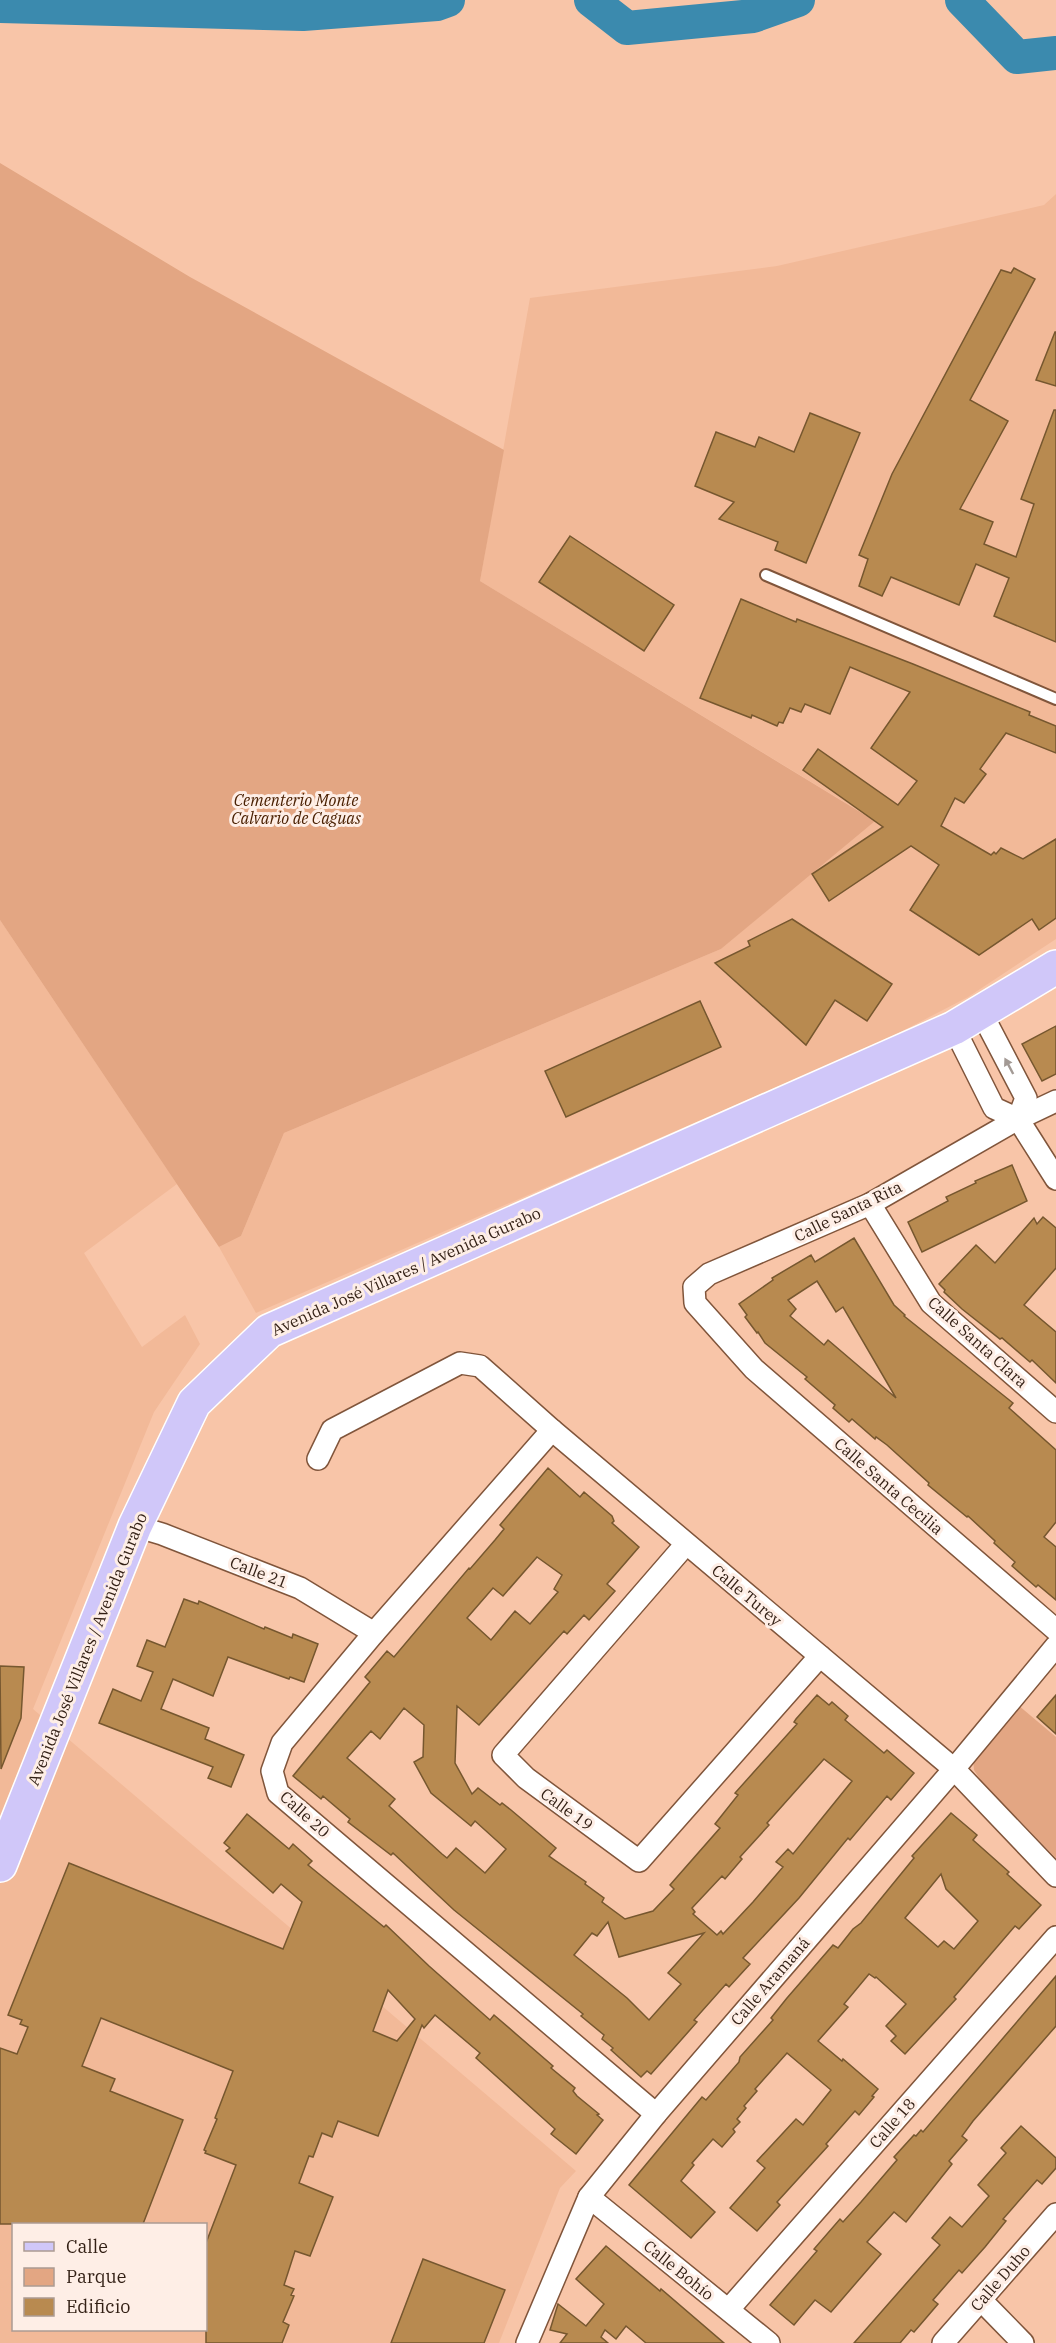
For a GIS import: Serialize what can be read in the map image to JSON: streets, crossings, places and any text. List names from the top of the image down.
{
  "streets": {
    "main road": ["Avenida José Villares / Avenida Gurabo"],
    "street": [
      "Calle Santa Rita",
      "Calle Santa Clara",
      "Calle Santa Cecilia",
      "Calle 21",
      "Calle Turey",
      "Calle 19",
      "Calle 20",
      "Calle Aramaná",
      "Calle 18",
      "Calle Bohío",
      "Calle Duho"
    ]
  },
  "crossings": [
    ["Calle Santa Rita", "Calle Santa Clara"],
    ["Calle Santa Rita", "Calle Santa Cecilia"],
    ["Avenida José Villares / Avenida Gurabo", "Calle 21"],
    ["Calle 21", "Calle 20"],
    ["Calle Turey", "Calle 19"],
    ["Calle Turey", "Calle 20"],
    ["Calle Turey", "Calle Aramaná"],
    ["Calle 20", "Calle Aramaná"],
    ["Calle Aramaná", "Calle Bohío"],
    ["Calle 18", "Calle Bohío"]
  ],
  "parks": ["Cementerio Monte Calvario de Caguas"],
  "legend": ["Calle", "Parque", "Edificio"]
}
